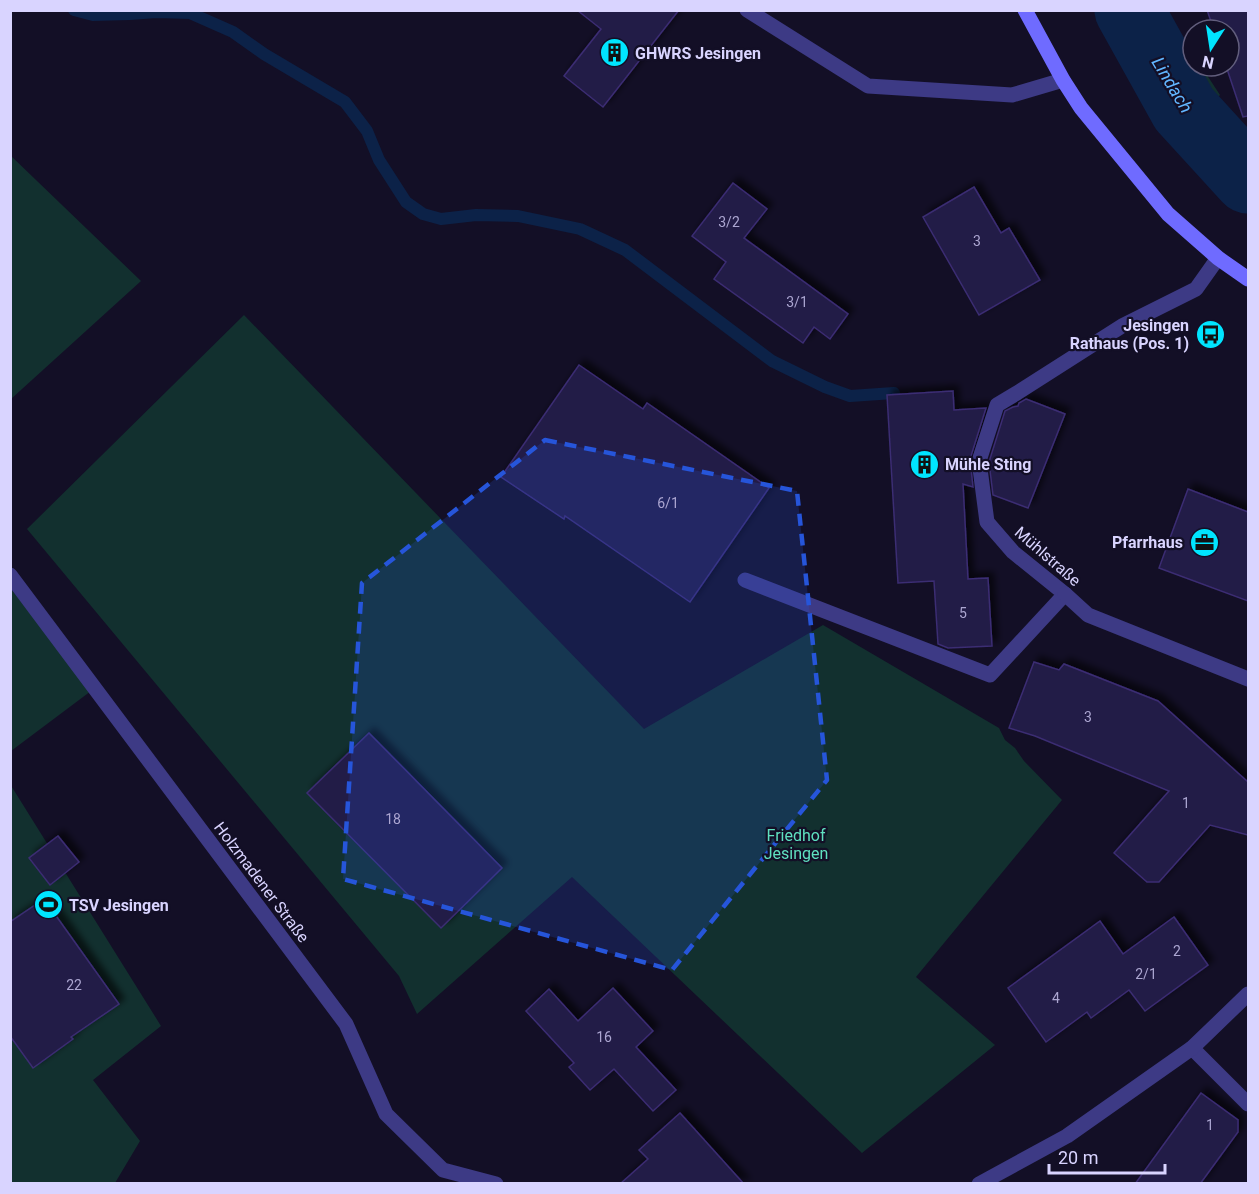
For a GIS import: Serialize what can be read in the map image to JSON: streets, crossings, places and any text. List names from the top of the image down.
{
  "streets": {
    "street": ["Mühlstraße", "Holzmadener Straße"]
  },
  "water": ["Lindach"],
  "parks": ["Friedhof Jesingen"],
  "places": {
    "building": ["GHWRS Jesingen", "Mühle Sting"],
    "bus stop": ["Jesingen Rathaus (Pos. 1)"],
    "office": ["Pfarrhaus"],
    "sports": ["TSV Jesingen"]
  },
  "house_numbers": [
    "3/2",
    "3",
    "3/1",
    "6/1",
    "5",
    "3",
    "1",
    "18",
    "2",
    "2/1",
    "22",
    "4",
    "16",
    "1"
  ],
  "scale_bar": "20 m",
  "north": "bottom"
}
